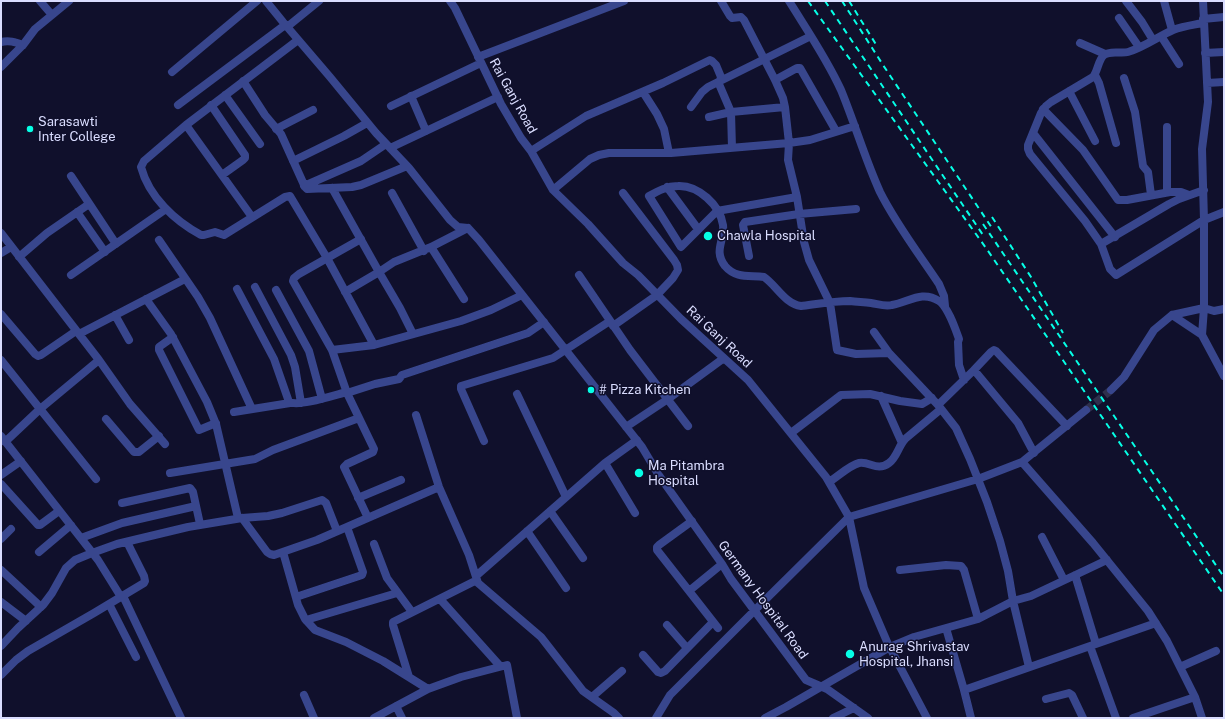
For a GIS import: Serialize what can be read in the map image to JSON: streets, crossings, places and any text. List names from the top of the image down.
{
  "streets": {
    "street": ["Rai Ganj Road", "Germany Hospital Road"]
  },
  "places": [
    "Sarasawti Inter College",
    "Chawla Hospital",
    "# Pizza Kitchen",
    "Ma Pitambra Hospital",
    "Anurag Shrivastav Hospital, Jhansi"
  ]
}
